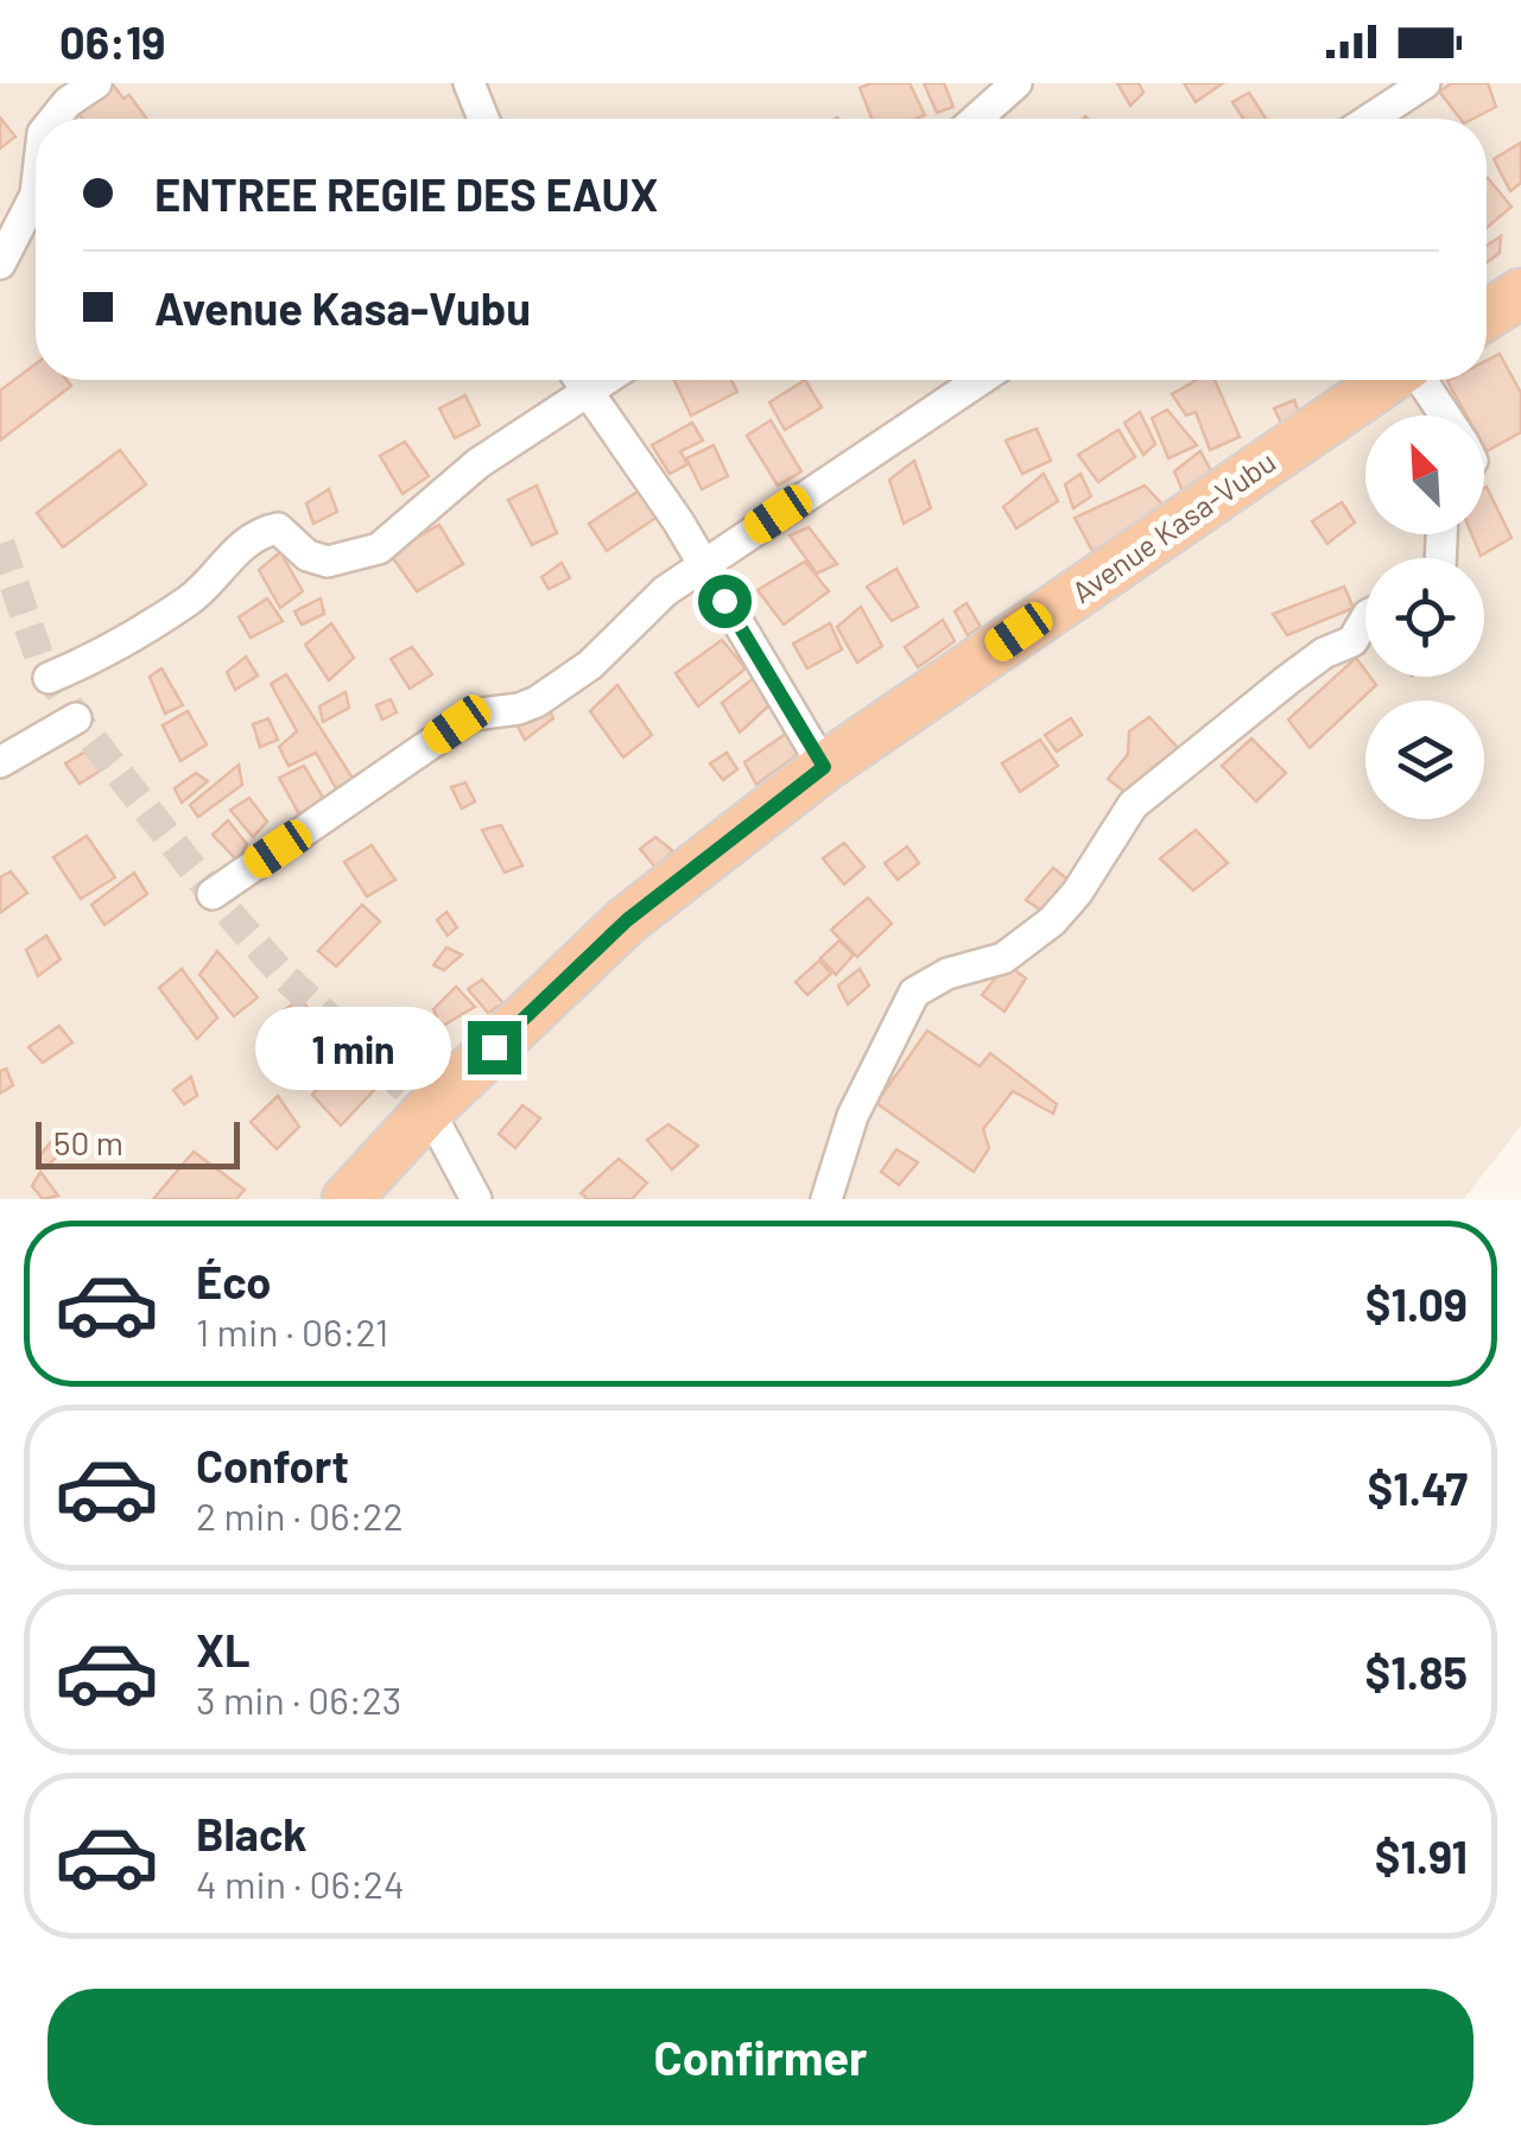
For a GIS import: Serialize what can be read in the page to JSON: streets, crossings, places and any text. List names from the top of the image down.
{
  "streets": {
    "highway": ["Avenue Kasa-Vubu"]
  },
  "scale_bar": "50 m",
  "north": "top left",
  "page": {
    "status": "06:19",
    "banner": ["ENTREE REGIE DES EAUX", "Avenue Kasa-Vubu"],
    "bubble": "1 min",
    "scale": "50 m",
    "list": [
      {
        "name": "Éco",
        "note": "1 min · 06:21",
        "value": "$1.09"
      },
      {
        "name": "Confort",
        "note": "2 min · 06:22",
        "value": "$1.47"
      },
      {
        "name": "XL",
        "note": "3 min · 06:23",
        "value": "$1.85"
      },
      {
        "name": "Black",
        "note": "4 min · 06:24",
        "value": "$1.91"
      }
    ],
    "buttons": "Confirmer"
  }
}
